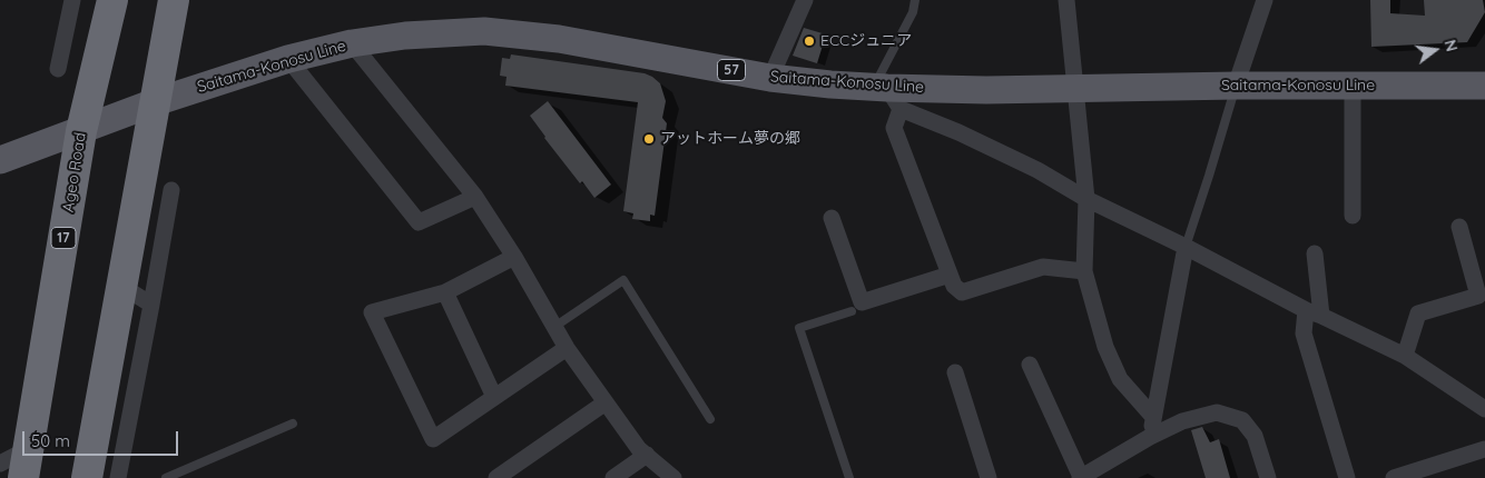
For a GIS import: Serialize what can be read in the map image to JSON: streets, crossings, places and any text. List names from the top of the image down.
{
  "streets": {
    "highway": ["Ageo Road", "17"],
    "main road": ["Saitama-Konosu Line", "57"]
  },
  "crossings": [
    ["Saitama-Konosu Line", "Ageo Road"]
  ],
  "places": ["ECCジュニア", "アットホーム夢の郷"],
  "scale_bar": "50 m",
  "north": "right"
}
